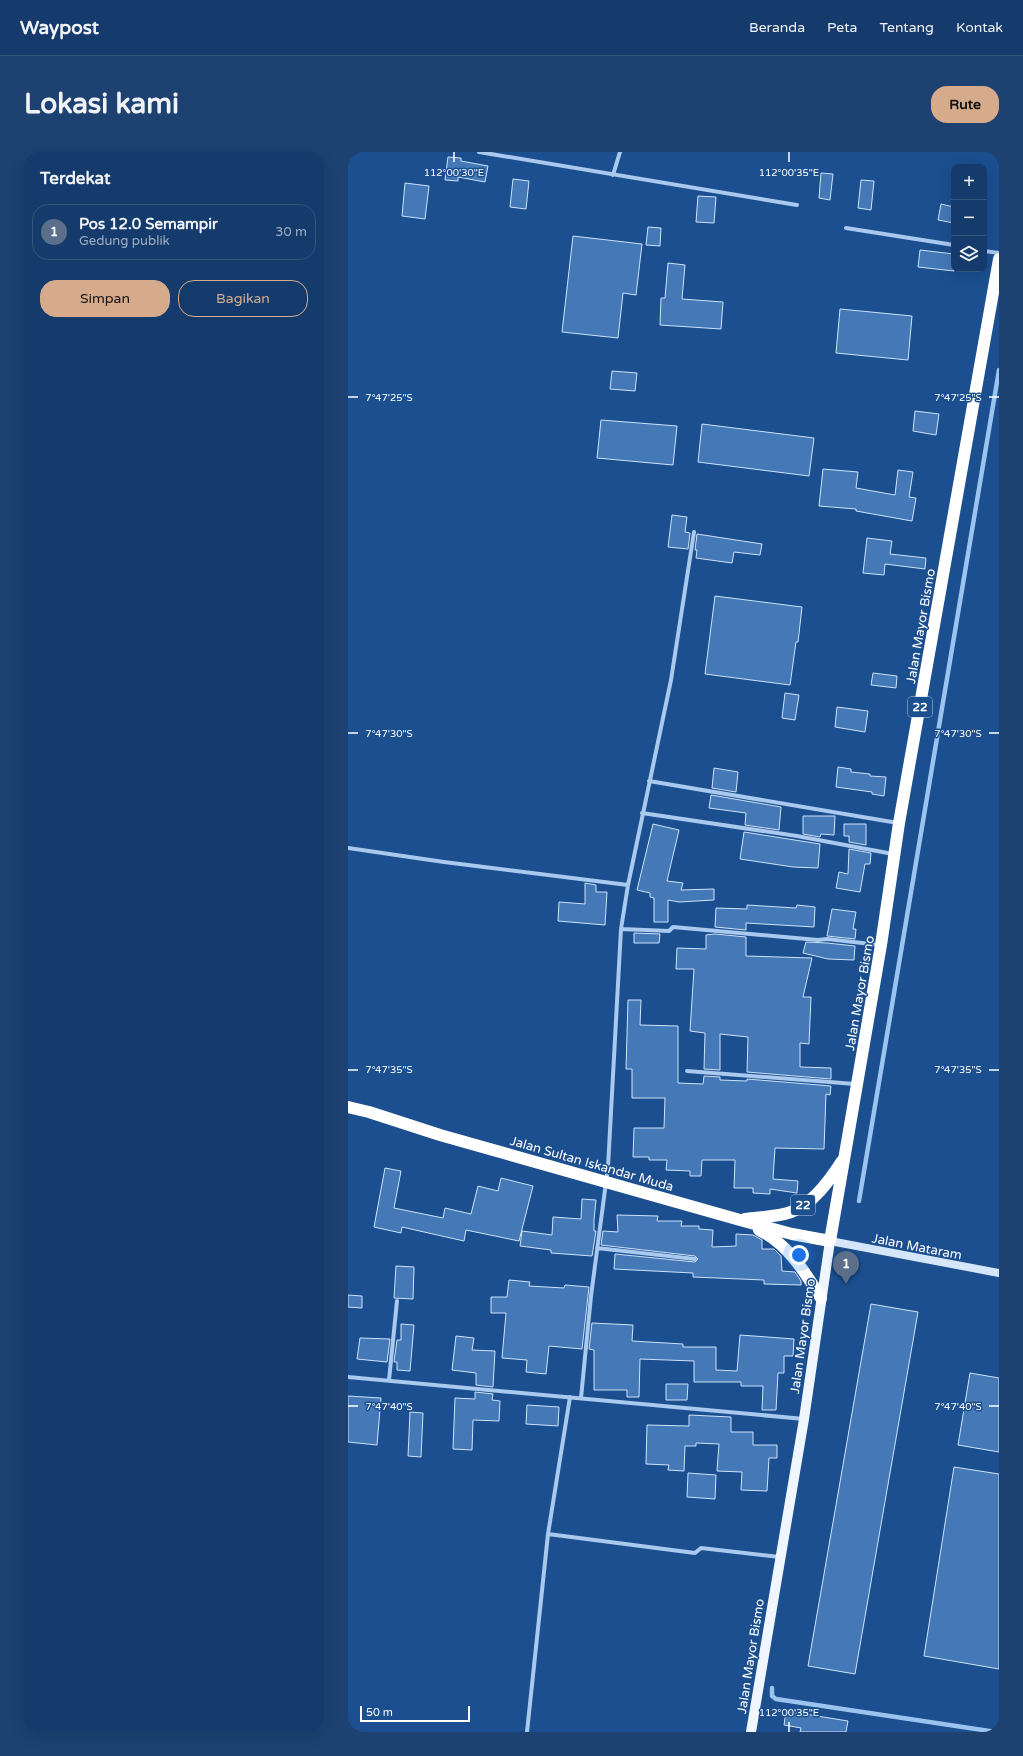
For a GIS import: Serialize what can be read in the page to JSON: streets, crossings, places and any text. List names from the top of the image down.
{
  "streets": {
    "highway": ["Jalan Mayor Bismo", "22", "Jalan Sultan Iskandar Muda"],
    "main road": ["Jalan Mataram"]
  },
  "crossings": [
    ["Jalan Mayor Bismo", "22"],
    ["Jalan Mayor Bismo", "Jalan Sultan Iskandar Muda"],
    ["Jalan Mayor Bismo", "Jalan Mataram"],
    ["22", "Jalan Sultan Iskandar Muda"],
    ["Jalan Sultan Iskandar Muda", "Jalan Mataram"]
  ],
  "scale_bar": "50 m",
  "page": {
    "header": "Waypost",
    "nav": [
      "Beranda",
      "Peta",
      "Tentang",
      "Kontak"
    ],
    "buttons": [
      "Rute",
      ["Simpan", "Bagikan"]
    ],
    "title": "Lokasi kami",
    "heading": "Terdekat",
    "map_buttons": ["+", "−"],
    "list": [
      {
        "mark": "1",
        "name": "Pos 12.0 Semampir",
        "note": "Gedung publik",
        "value": "30 m"
      }
    ],
    "pins": "1",
    "scale": "50 m"
  },
  "coordinates": [
    "112°00'30\"E",
    "112°00'35\"E",
    "7°47'25\"S",
    "7°47'30\"S",
    "7°47'35\"S",
    "7°47'40\"S"
  ]
}
